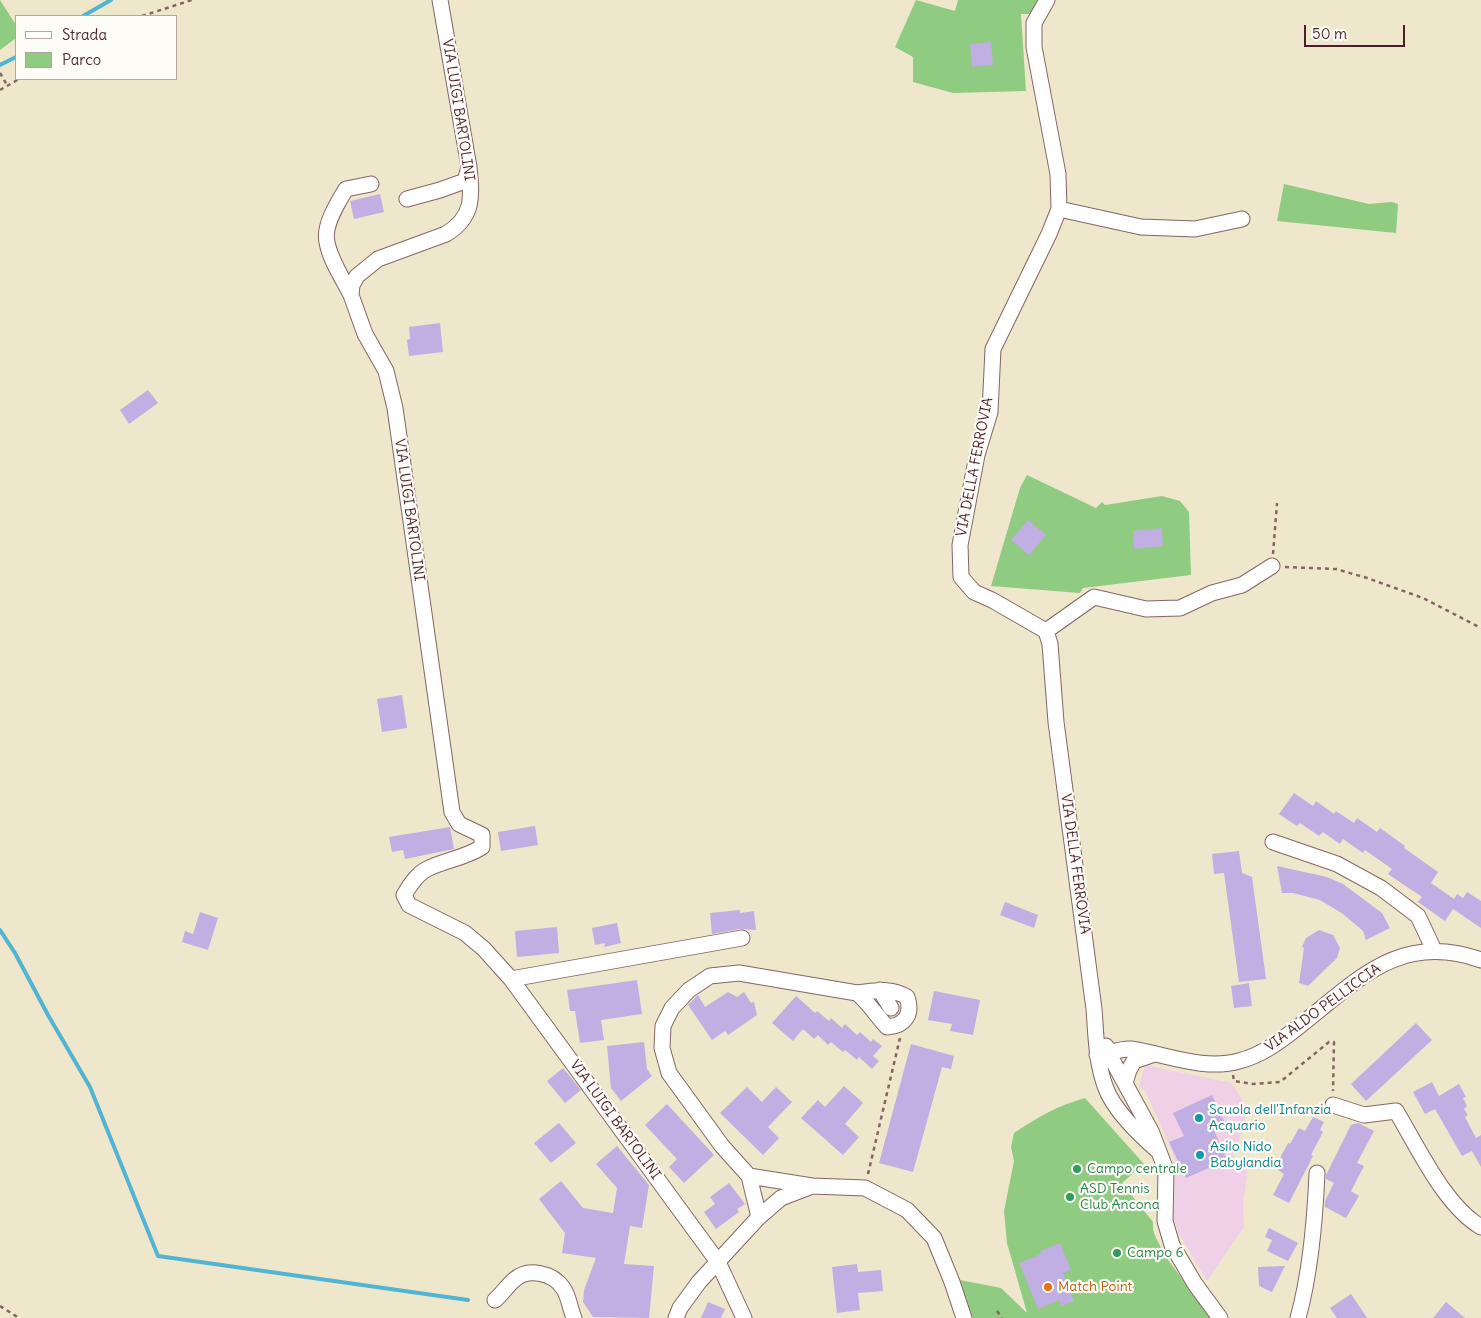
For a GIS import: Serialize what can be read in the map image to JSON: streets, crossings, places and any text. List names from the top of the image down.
{
  "streets": {
    "street": ["VIA LUIGI BARTOLINI", "VIA DELLA FERROVIA", "VIA ALDO PELLICCIA"]
  },
  "crossings": [
    ["VIA DELLA FERROVIA", "VIA ALDO PELLICCIA"]
  ],
  "places": [
    "Scuola dell'Infanzia Acquario",
    "Asilo Nido Babylandia",
    "Campo centrale",
    "ASD Tennis Club Ancona",
    "Campo 6",
    "Match Point"
  ],
  "legend": ["Strada", "Parco"],
  "scale_bar": "50 m"
}
